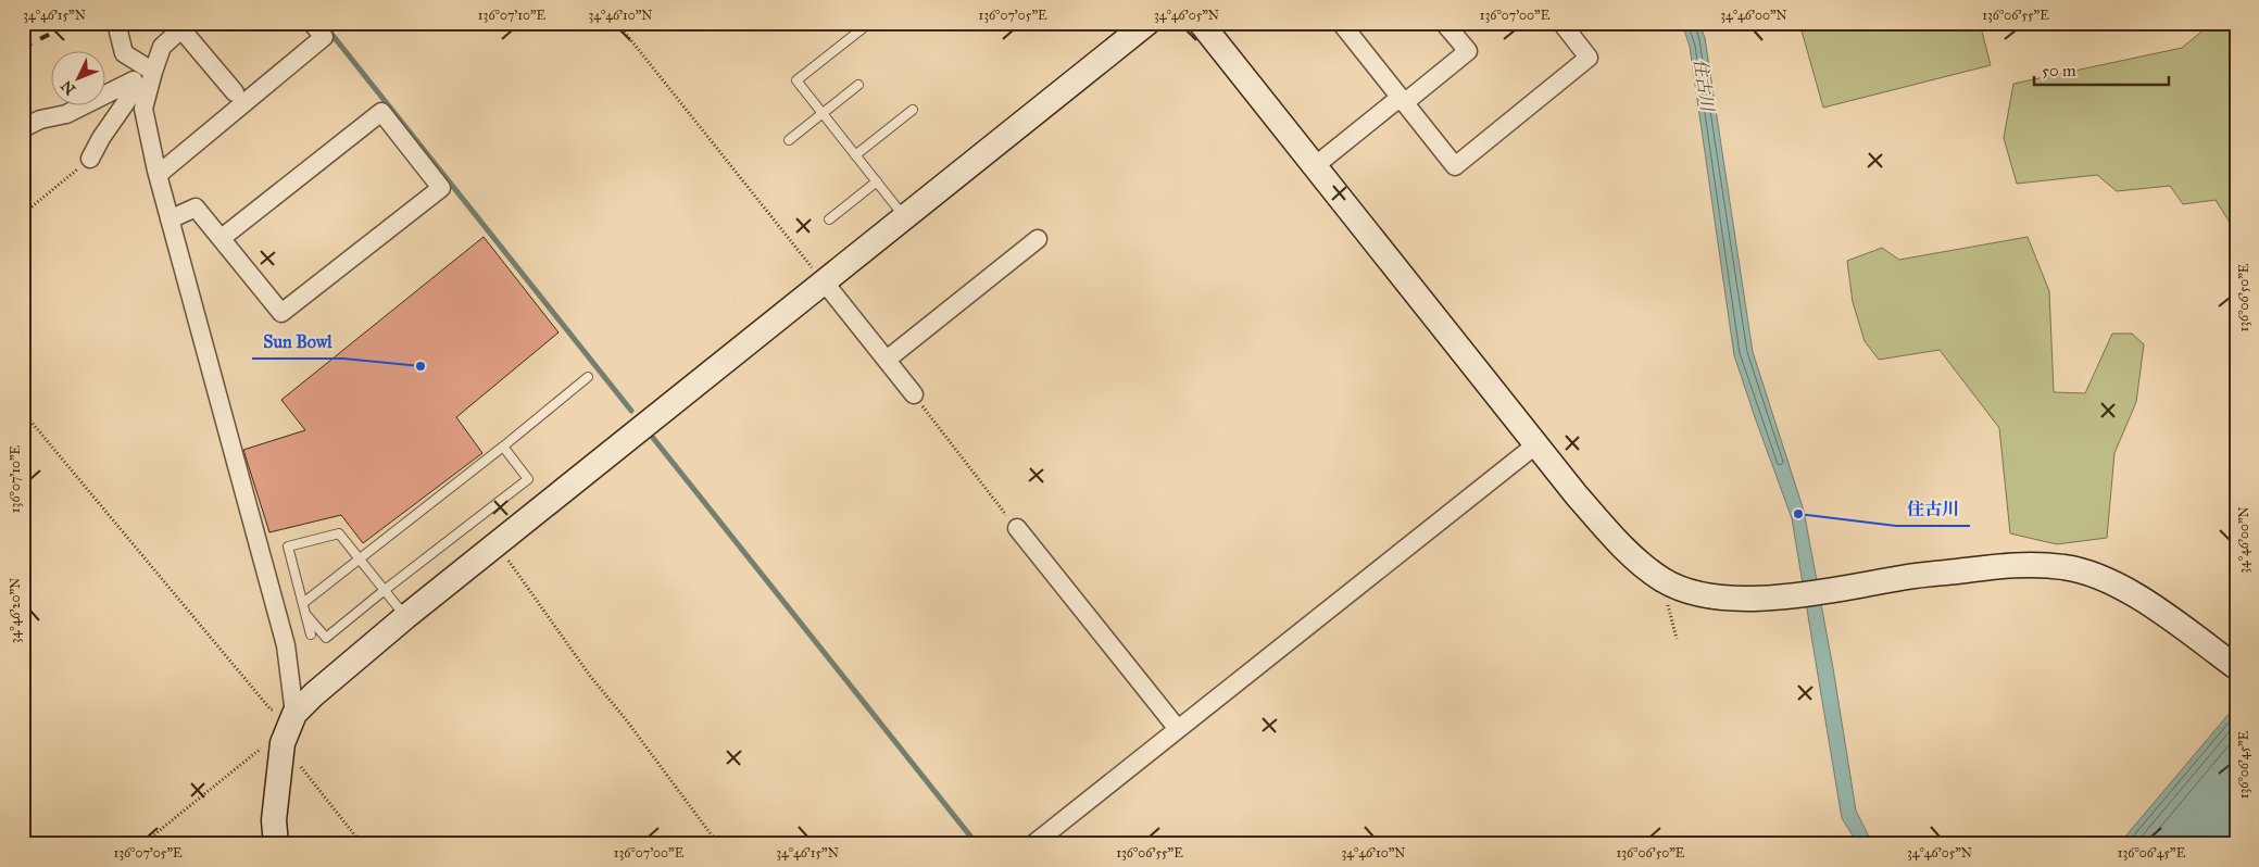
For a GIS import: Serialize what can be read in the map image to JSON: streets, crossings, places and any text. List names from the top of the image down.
{
  "water": ["住古川"],
  "places": ["Sun Bowl", "住古川"],
  "scale_bar": "50 m",
  "north": "bottom left",
  "coordinates": [
    "34°46'15\"N",
    "136°07'10\"E",
    "34°46'10\"N",
    "136°07'05\"E",
    "34°46'05\"N",
    "136°07'00\"E",
    "34°46'00\"N",
    "136°06'55\"E",
    "136°06'50\"E",
    "34°46'20\"N",
    "136°06'45\"E"
  ]
}
